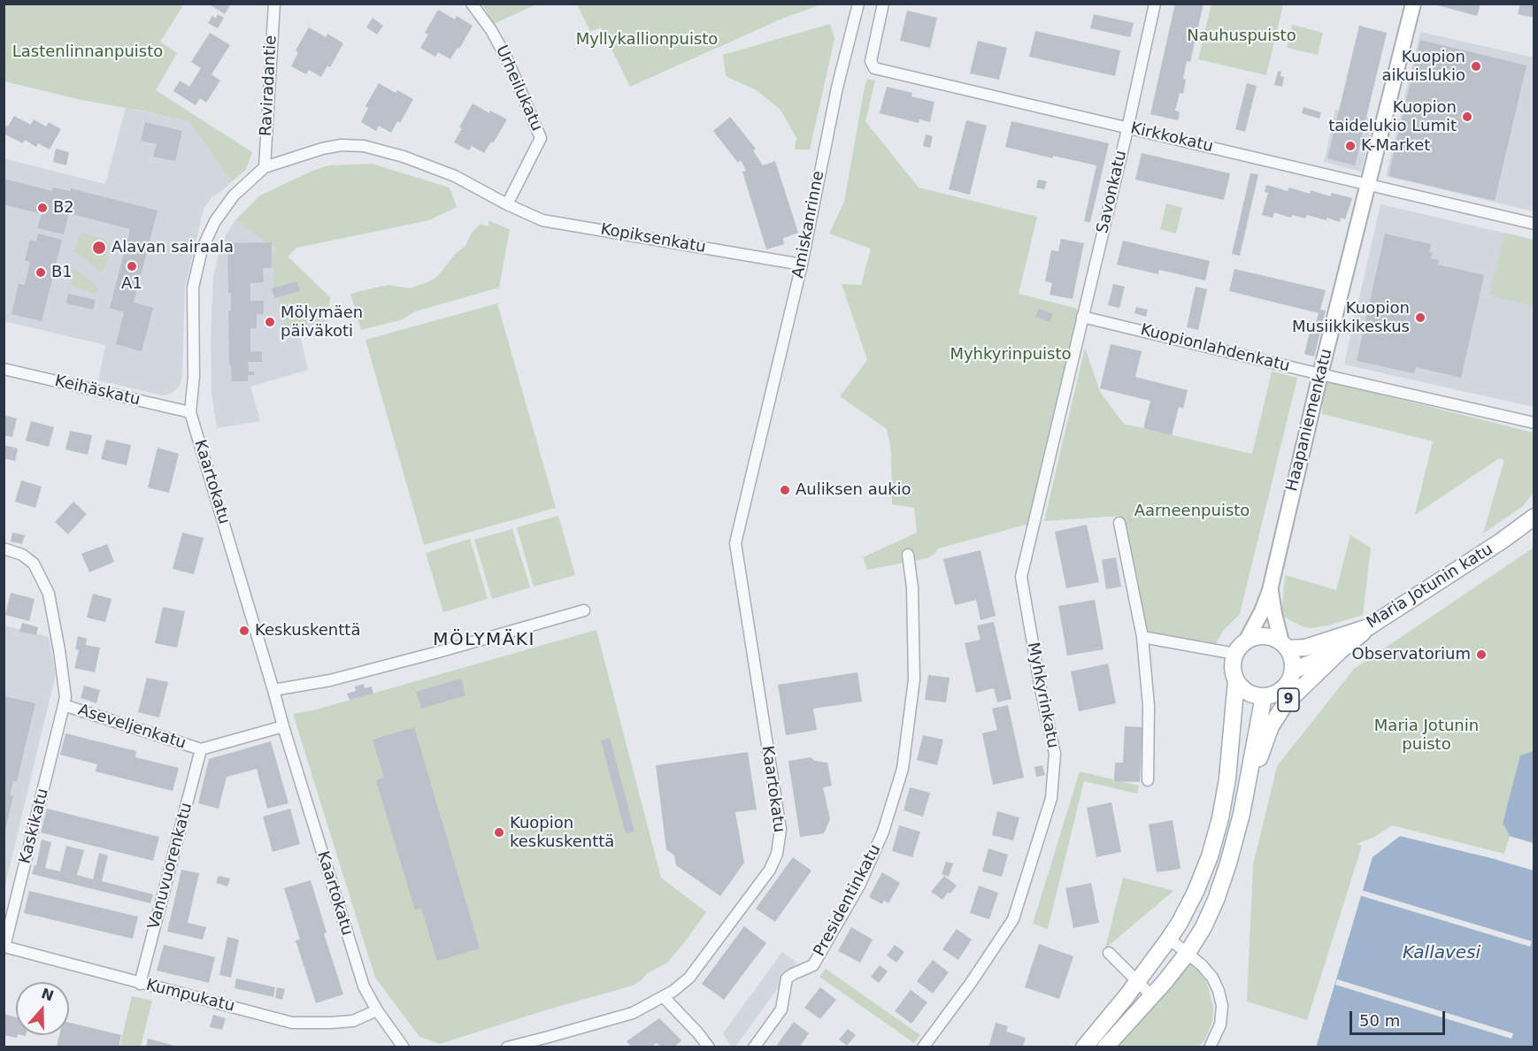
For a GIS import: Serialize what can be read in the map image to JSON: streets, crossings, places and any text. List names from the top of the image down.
{
  "streets": {
    "main road": ["Haapaniemenkatu", "Maria Jotunin katu", "9"],
    "street": [
      "Raviradantie",
      "Urheilukatu",
      "Kirkkokatu",
      "Savonkatu",
      "Amiskanrinne",
      "Kopiksenkatu",
      "Kuopionlahdenkatu",
      "Keihäskatu",
      "Kaartokatu",
      "Myhkyrinkatu",
      "Aseveljenkatu",
      "Kaskikatu",
      "Vanuvuorenkatu",
      "Presidentinkatu",
      "Kumpukatu"
    ]
  },
  "crossings": [
    ["Raviradantie", "Kaartokatu"],
    ["Urheilukatu", "Kopiksenkatu"],
    ["Urheilukatu", "Kaartokatu"],
    ["Kirkkokatu", "Savonkatu"],
    ["Kirkkokatu", "Haapaniemenkatu"],
    ["Savonkatu", "Kuopionlahdenkatu"],
    ["Savonkatu", "Myhkyrinkatu"],
    ["Amiskanrinne", "Kopiksenkatu"],
    ["Amiskanrinne", "Kaartokatu"],
    ["Kopiksenkatu", "Kaartokatu"],
    ["Kuopionlahdenkatu", "Haapaniemenkatu"],
    ["Kuopionlahdenkatu", "Myhkyrinkatu"],
    ["Keihäskatu", "Kaartokatu"],
    ["Haapaniemenkatu", "Maria Jotunin katu"],
    ["Haapaniemenkatu", "9"],
    ["Kaartokatu", "Aseveljenkatu"],
    ["Kaartokatu", "Kumpukatu"],
    ["Maria Jotunin katu", "9"],
    ["Aseveljenkatu", "Kaskikatu"],
    ["Aseveljenkatu", "Vanuvuorenkatu"],
    ["Kaskikatu", "Kumpukatu"],
    ["Vanuvuorenkatu", "Kumpukatu"]
  ],
  "districts": ["MÖLYMÄKI"],
  "water": ["Kallavesi"],
  "parks": [
    "Nauhuspuisto",
    "Myllykallionpuisto",
    "Lastenlinnanpuisto",
    "Myhkyrinpuisto",
    "Aarneenpuisto",
    "Maria Jotunin puisto"
  ],
  "places": [
    "Kuopion aikuislukio",
    "Kuopion taidelukio Lumit",
    "K-Market",
    "B2",
    "Alavan sairaala",
    "A1",
    "B1",
    "Kuopion Musiikkikeskus",
    "Mölymäen päiväkoti",
    "Auliksen aukio",
    "Keskuskenttä",
    "Observatorium",
    "Kuopion keskuskenttä"
  ],
  "scale_bar": "50 m",
  "north": "top"
}
